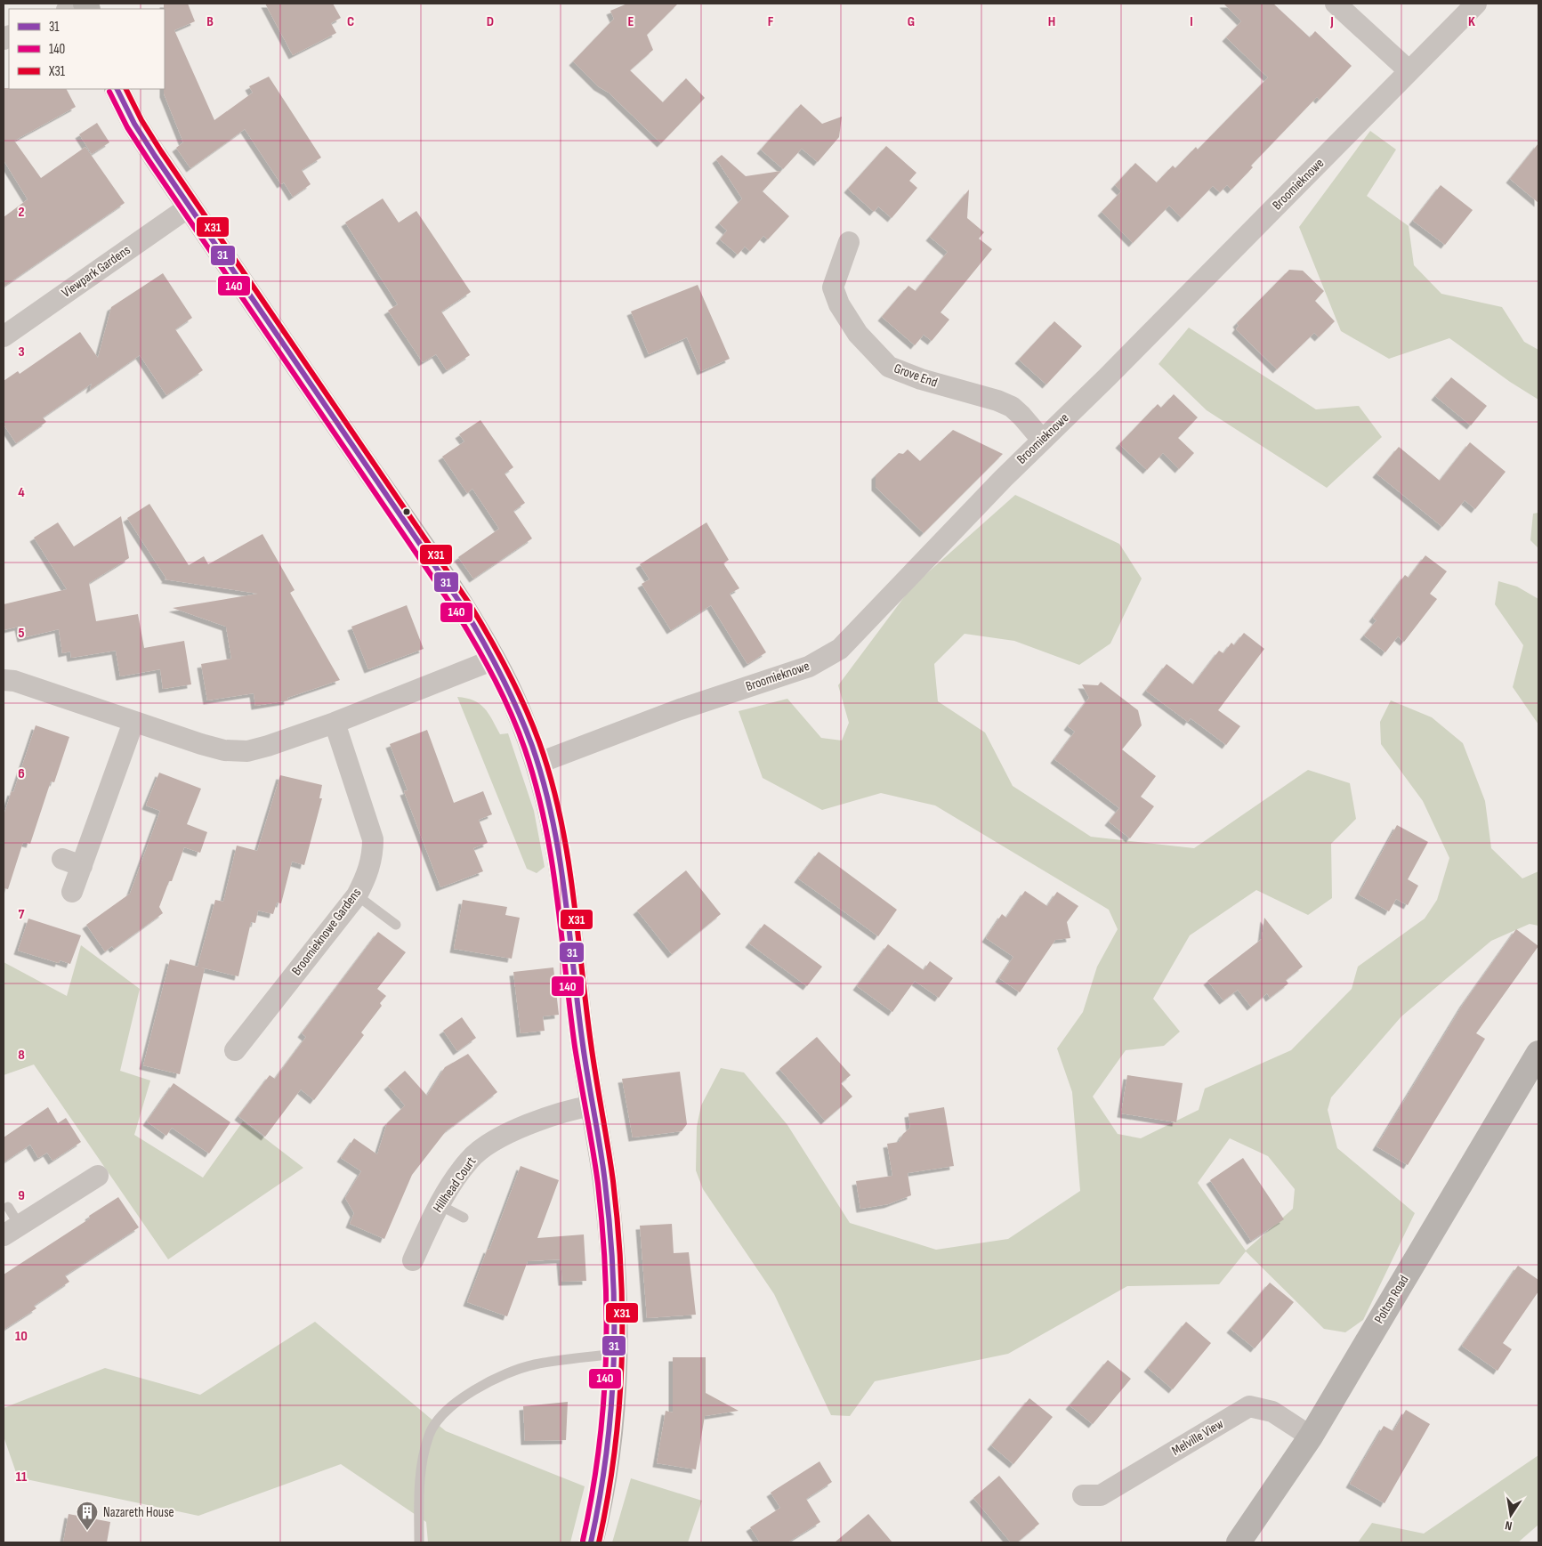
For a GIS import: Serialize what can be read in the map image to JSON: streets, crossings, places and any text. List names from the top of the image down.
{
  "streets": {
    "main road": ["Polton Road"],
    "street": [
      "Broomieknowe",
      "Viewpark Gardens",
      "Grove End",
      "Broomieknowe Gardens",
      "Hillhead Court",
      "Melville View"
    ]
  },
  "crossings": [
    ["Broomieknowe", "Grove End"],
    ["Polton Road", "Melville View"]
  ],
  "places": {
    "building": ["Nazareth House"]
  },
  "lines": ["transit line 31", "transit line X31", "transit line 140"],
  "legend": ["31", "140", "X31"],
  "north": "bottom",
  "grid": {
    "columns": [
      "B",
      "C",
      "D",
      "E",
      "F",
      "G",
      "H",
      "I",
      "J",
      "K"
    ],
    "rows": [
      "2",
      "3",
      "4",
      "5",
      "6",
      "7",
      "8",
      "9",
      "10",
      "11"
    ]
  }
}
